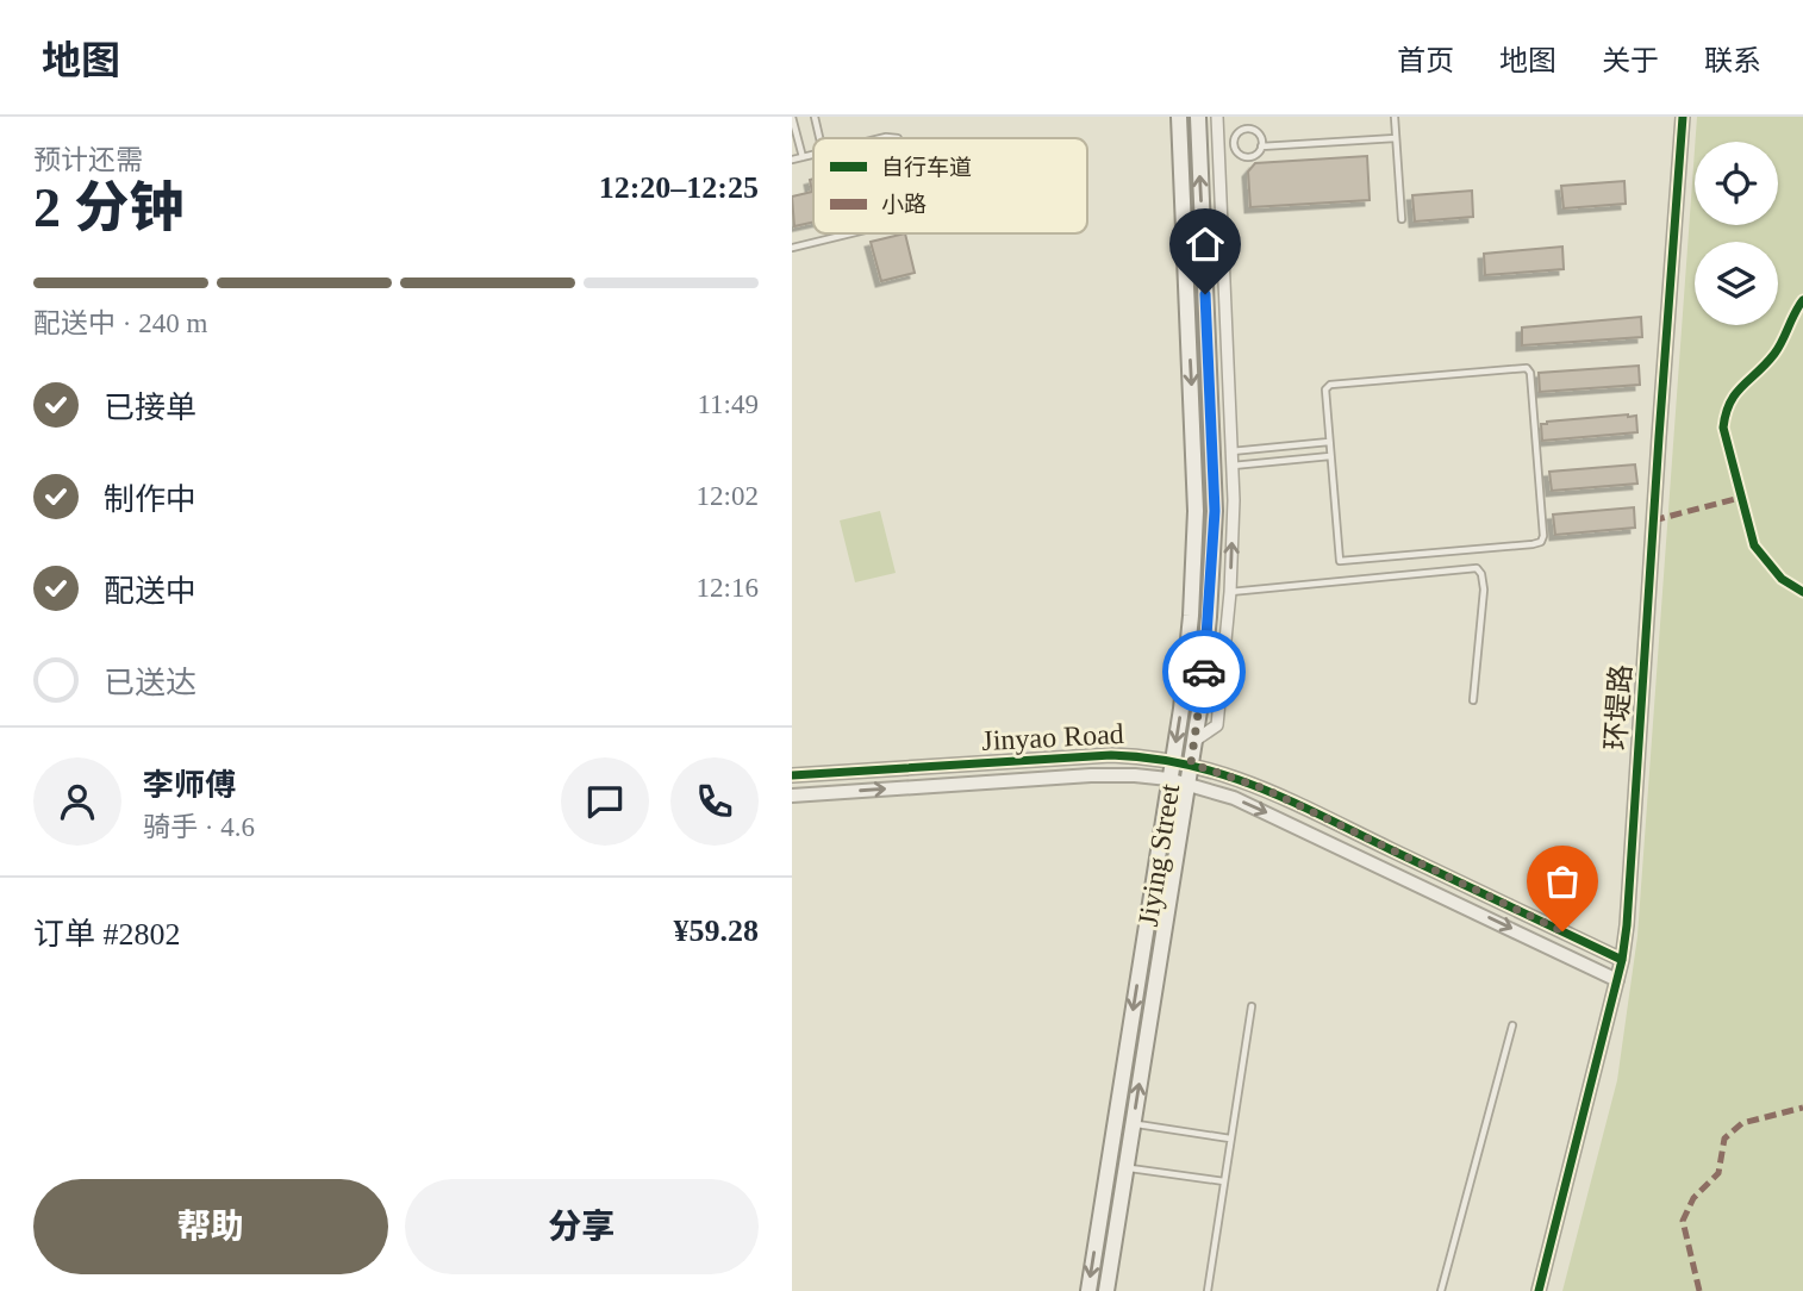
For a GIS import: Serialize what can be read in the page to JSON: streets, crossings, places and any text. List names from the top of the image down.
{
  "streets": {
    "main road": ["Jiying Street"],
    "street": ["环堤路", "Jinyao Road"]
  },
  "crossings": [
    ["环堤路", "Jinyao Road"],
    ["Jinyao Road", "Jiying Street"]
  ],
  "legend": ["自行车道", "小路"],
  "page": {
    "header": "地图",
    "nav": [
      "首页",
      "地图",
      "关于",
      "联系"
    ],
    "heading": ["2 分钟", "预计还需", "12:20–12:25"],
    "panel": [
      "李师傅",
      "骑手 · 4.6",
      "订单 #2802",
      "¥59.28"
    ],
    "bar": "配送中 · 240 m",
    "list": [
      ["已接单", "11:49"],
      ["制作中", "12:02"],
      ["配送中", "12:16"],
      "已送达"
    ],
    "buttons": ["帮助", "分享"]
  }
}
